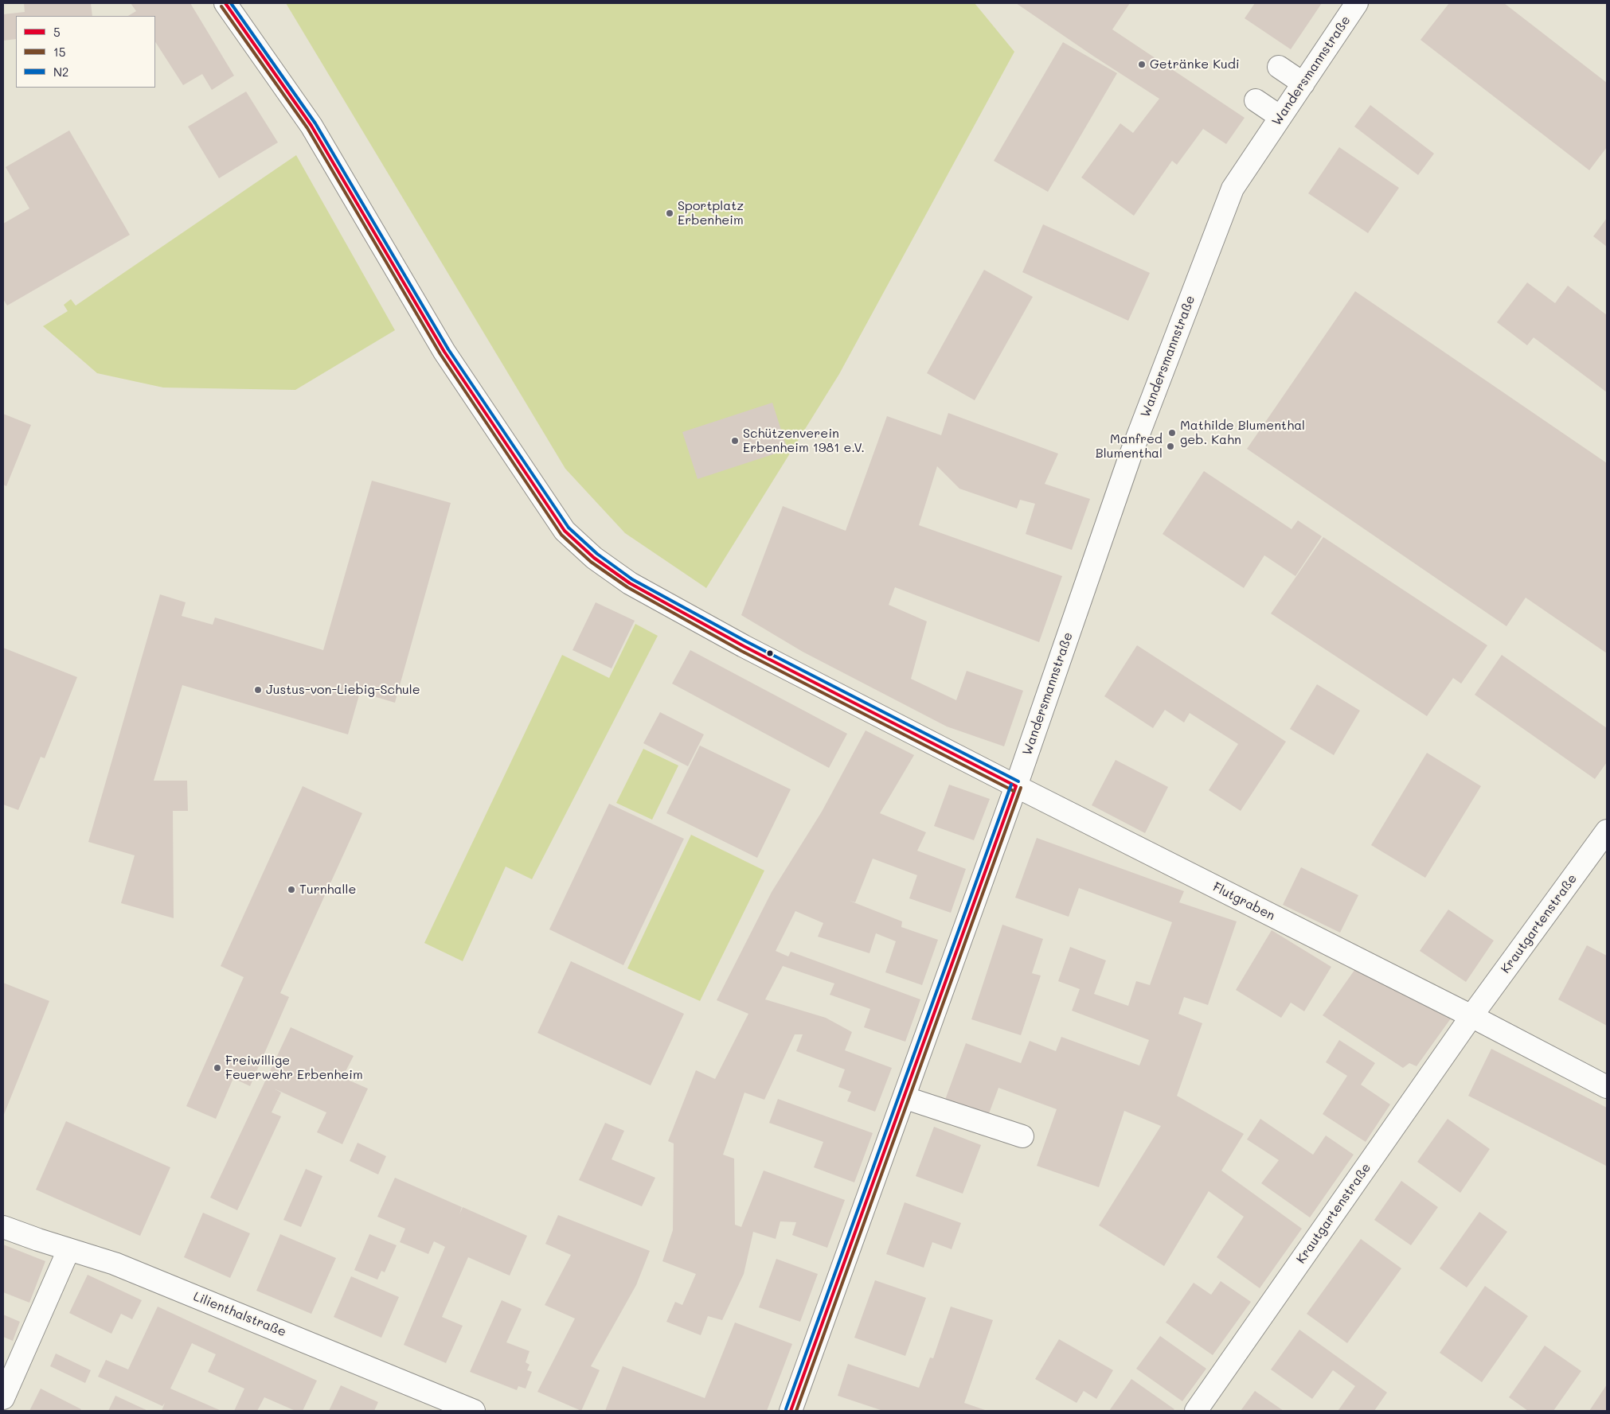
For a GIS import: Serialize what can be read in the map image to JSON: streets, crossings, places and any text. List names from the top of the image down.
{
  "streets": {
    "street": [
      "Wandersmannstraße",
      "Flutgraben",
      "Krautgartenstraße",
      "Lilienthalstraße"
    ]
  },
  "crossings": [
    ["Wandersmannstraße", "Flutgraben"],
    ["Flutgraben", "Krautgartenstraße"]
  ],
  "places": [
    "Getränke Kudi",
    "Sportplatz Erbenheim",
    "Mathilde Blumenthal geb. Kahn",
    "Schützenverein Erbenheim 1981 e.V.",
    "Manfred Blumenthal",
    "Justus-von-Liebig-Schule",
    "Turnhalle",
    "Freiwillige Feuerwehr Erbenheim"
  ],
  "lines": ["transit line 5", "transit line N2", "transit line 15"],
  "legend": ["5", "15", "N2"]
}
